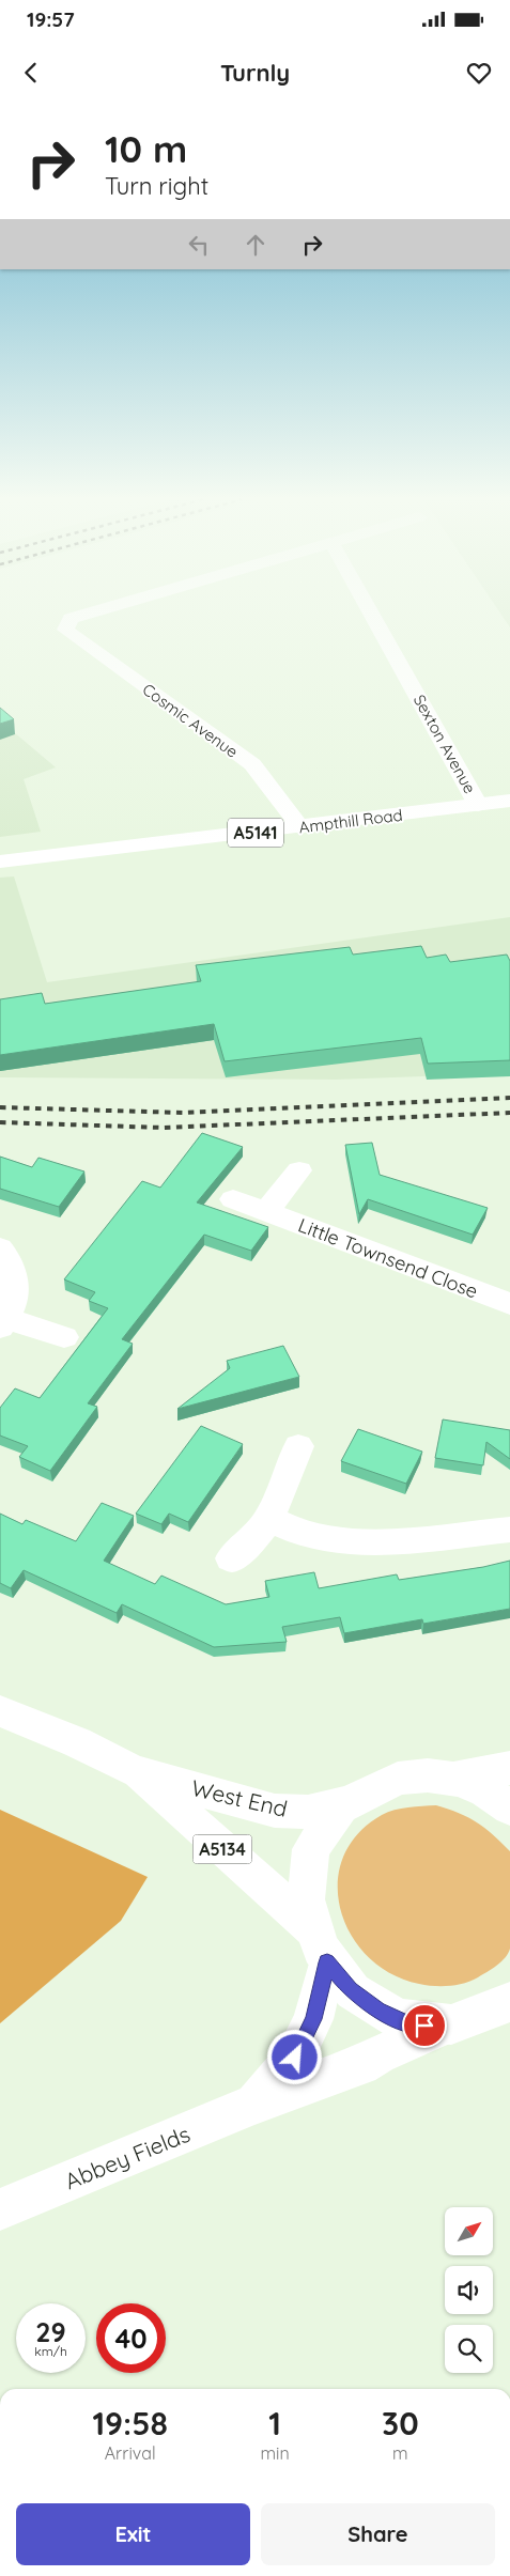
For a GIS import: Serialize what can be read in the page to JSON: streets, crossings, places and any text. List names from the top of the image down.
{
  "streets": {
    "street": [
      "Cosmic Avenue",
      "Sexton Avenue",
      "Ampthill Road",
      "A5141",
      "Little Townsend Close",
      "West End",
      "A5134",
      "Abbey Fields"
    ]
  },
  "crossings": [
    ["Cosmic Avenue", "Ampthill Road"],
    ["Sexton Avenue", "Ampthill Road"],
    ["West End", "A5134"],
    ["West End", "Abbey Fields"],
    ["A5134", "Abbey Fields"]
  ],
  "north": "top right",
  "page": {
    "status": "19:57",
    "header": "Turnly",
    "turn": ["10 m", "Turn right"],
    "speed": "29 km/h",
    "limit": "40",
    "eta": [
      "19:58",
      "Arrival",
      "1",
      "min",
      "30",
      "m"
    ],
    "buttons": ["Exit", "Share"]
  }
}
